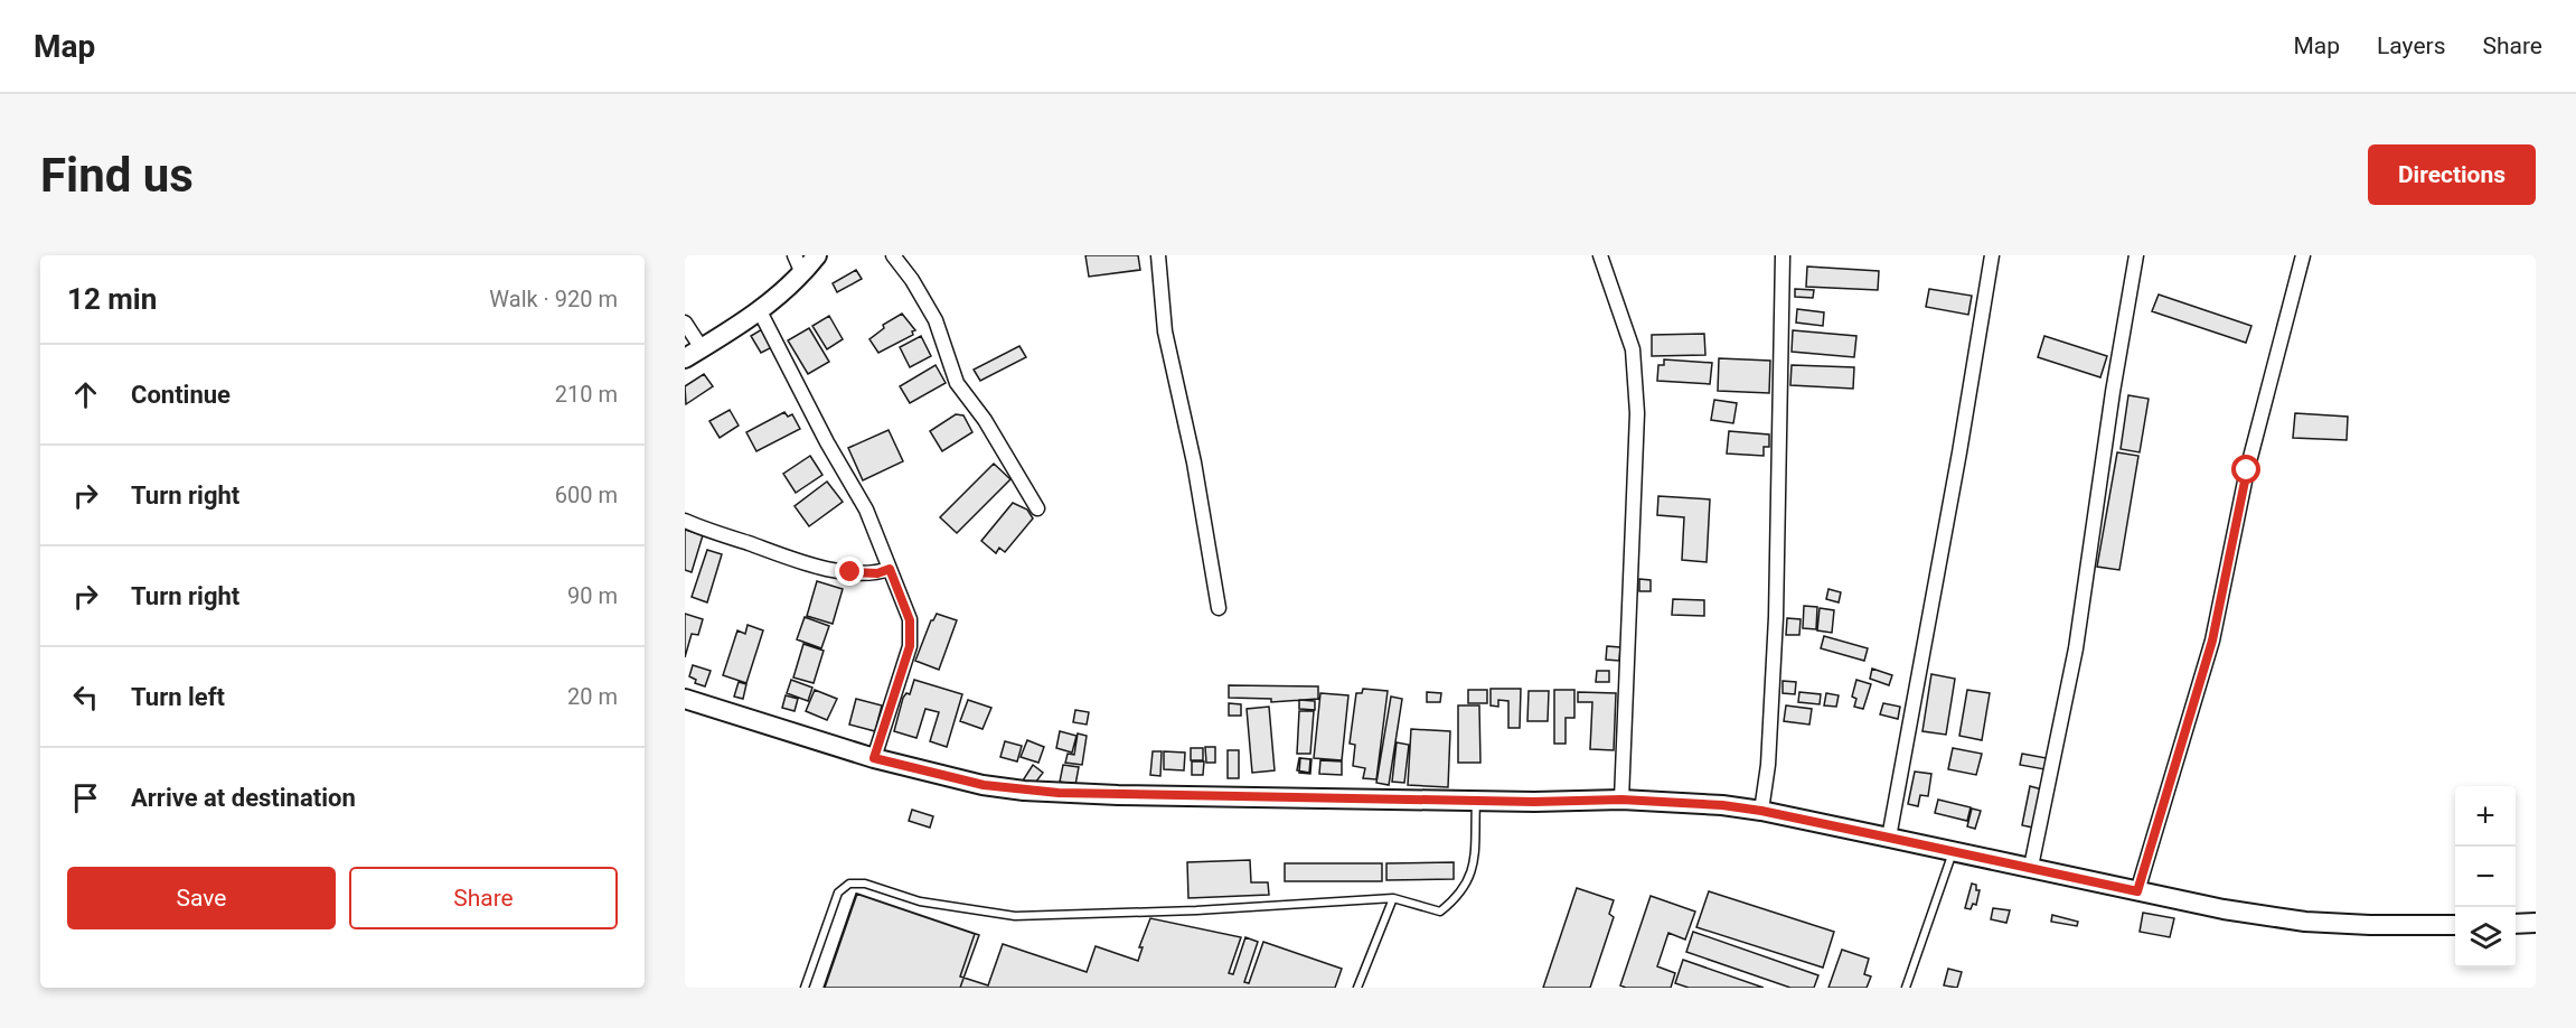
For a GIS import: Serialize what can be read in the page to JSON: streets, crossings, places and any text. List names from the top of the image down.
{
  "page": {
    "header": "Map",
    "nav": ["Map", "Layers", "Share"],
    "buttons": [
      "Directions",
      ["Save", "Share"]
    ],
    "title": "Find us",
    "heading": ["12 min", "Walk · 920 m"],
    "list": [
      ["Continue", "210 m"],
      ["Turn right", "600 m"],
      ["Turn right", "90 m"],
      ["Turn left", "20 m"],
      "Arrive at destination"
    ],
    "map_buttons": ["+", "−"]
  }
}
